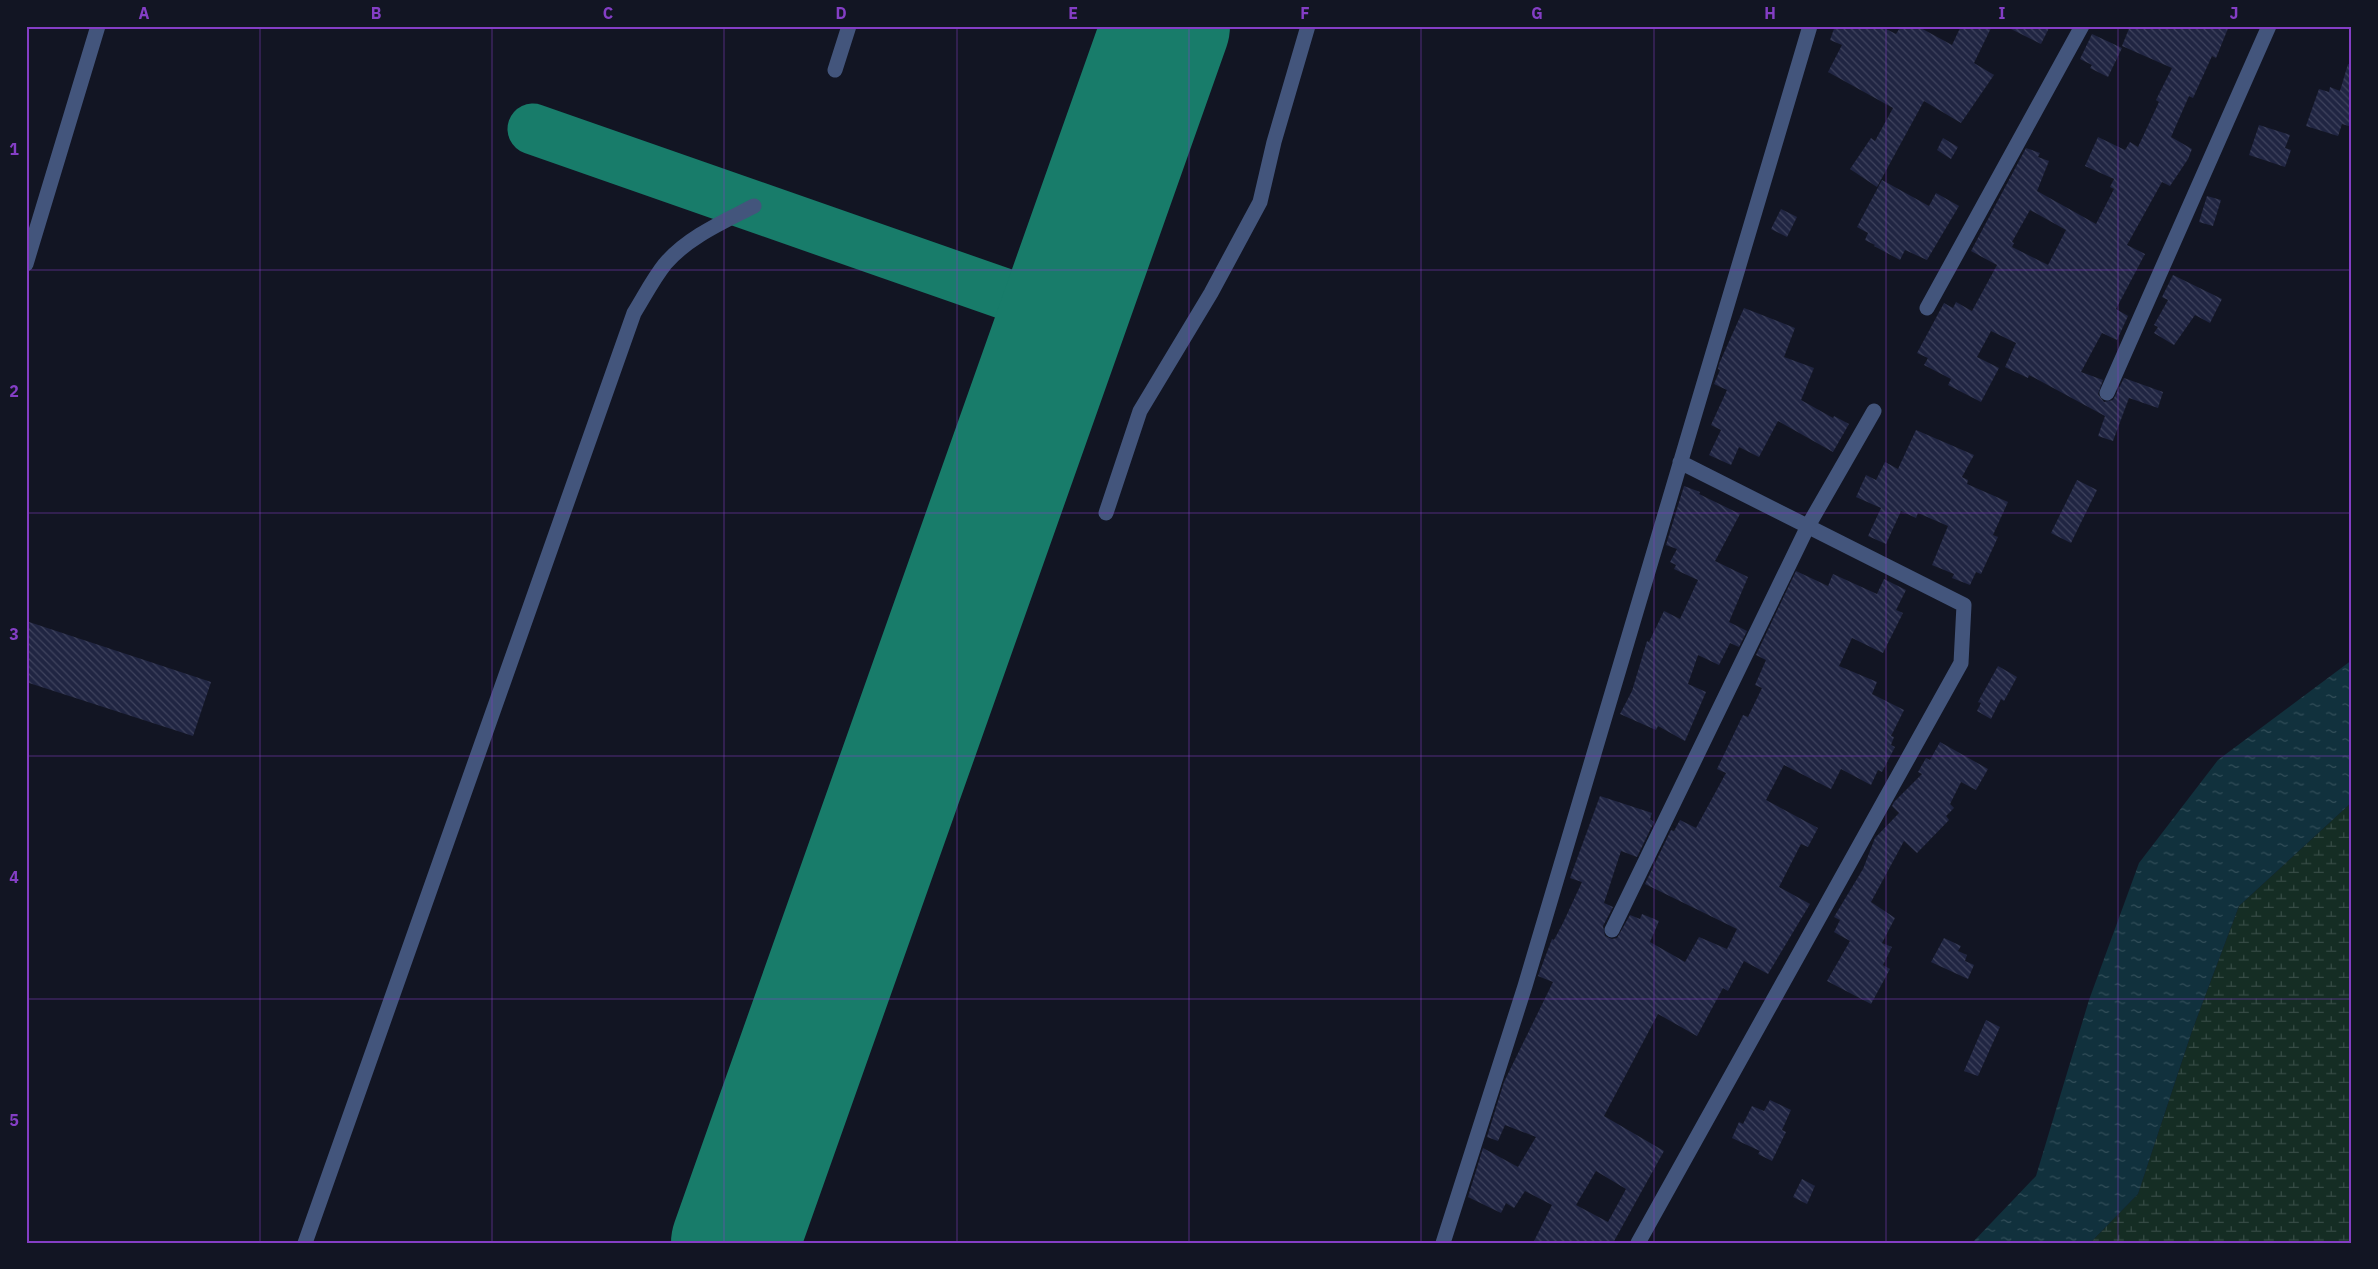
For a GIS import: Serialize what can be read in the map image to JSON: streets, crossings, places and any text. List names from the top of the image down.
{
  "grid": {
    "columns": [
      "A",
      "B",
      "C",
      "D",
      "E",
      "F",
      "G",
      "H",
      "I",
      "J"
    ],
    "rows": [
      "1",
      "2",
      "3",
      "4",
      "5"
    ]
  }
}
